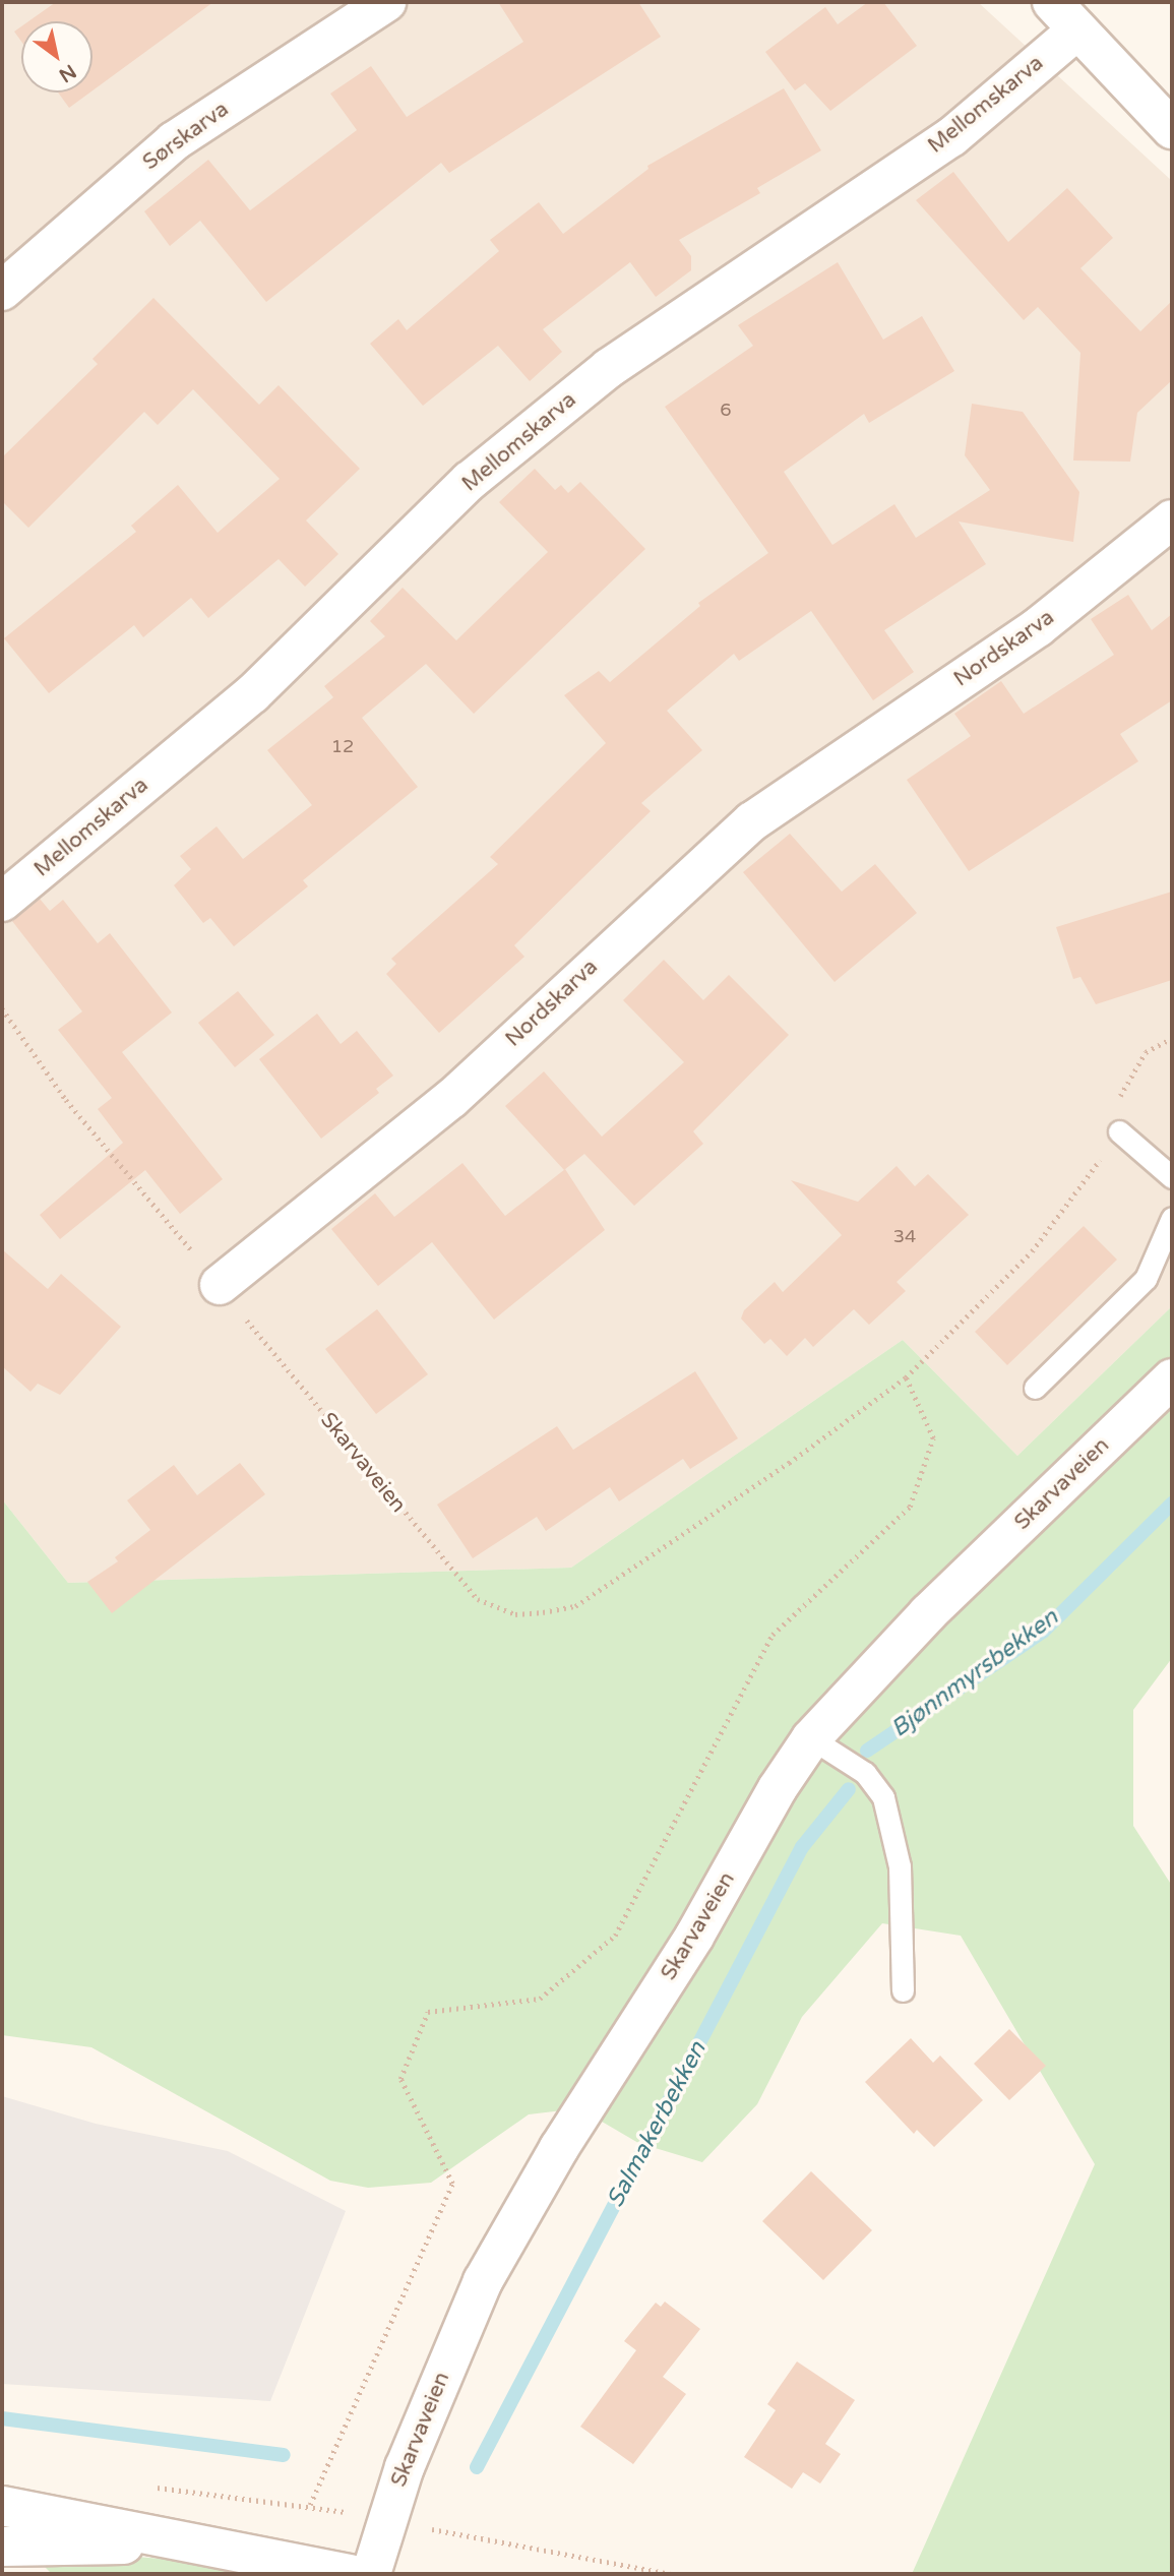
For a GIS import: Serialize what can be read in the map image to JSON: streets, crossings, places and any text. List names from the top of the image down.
{
  "streets": {
    "street": [
      "Mellomskarva",
      "Sørskarva",
      "Nordskarva",
      "Skarvaveien"
    ]
  },
  "crossings": [
    ["Nordskarva", "Skarvaveien"]
  ],
  "water": ["Bjønnmyrsbekken", "Salmakerbekken"],
  "house_numbers": ["6", "12", "34"],
  "north": "bottom right"
}
